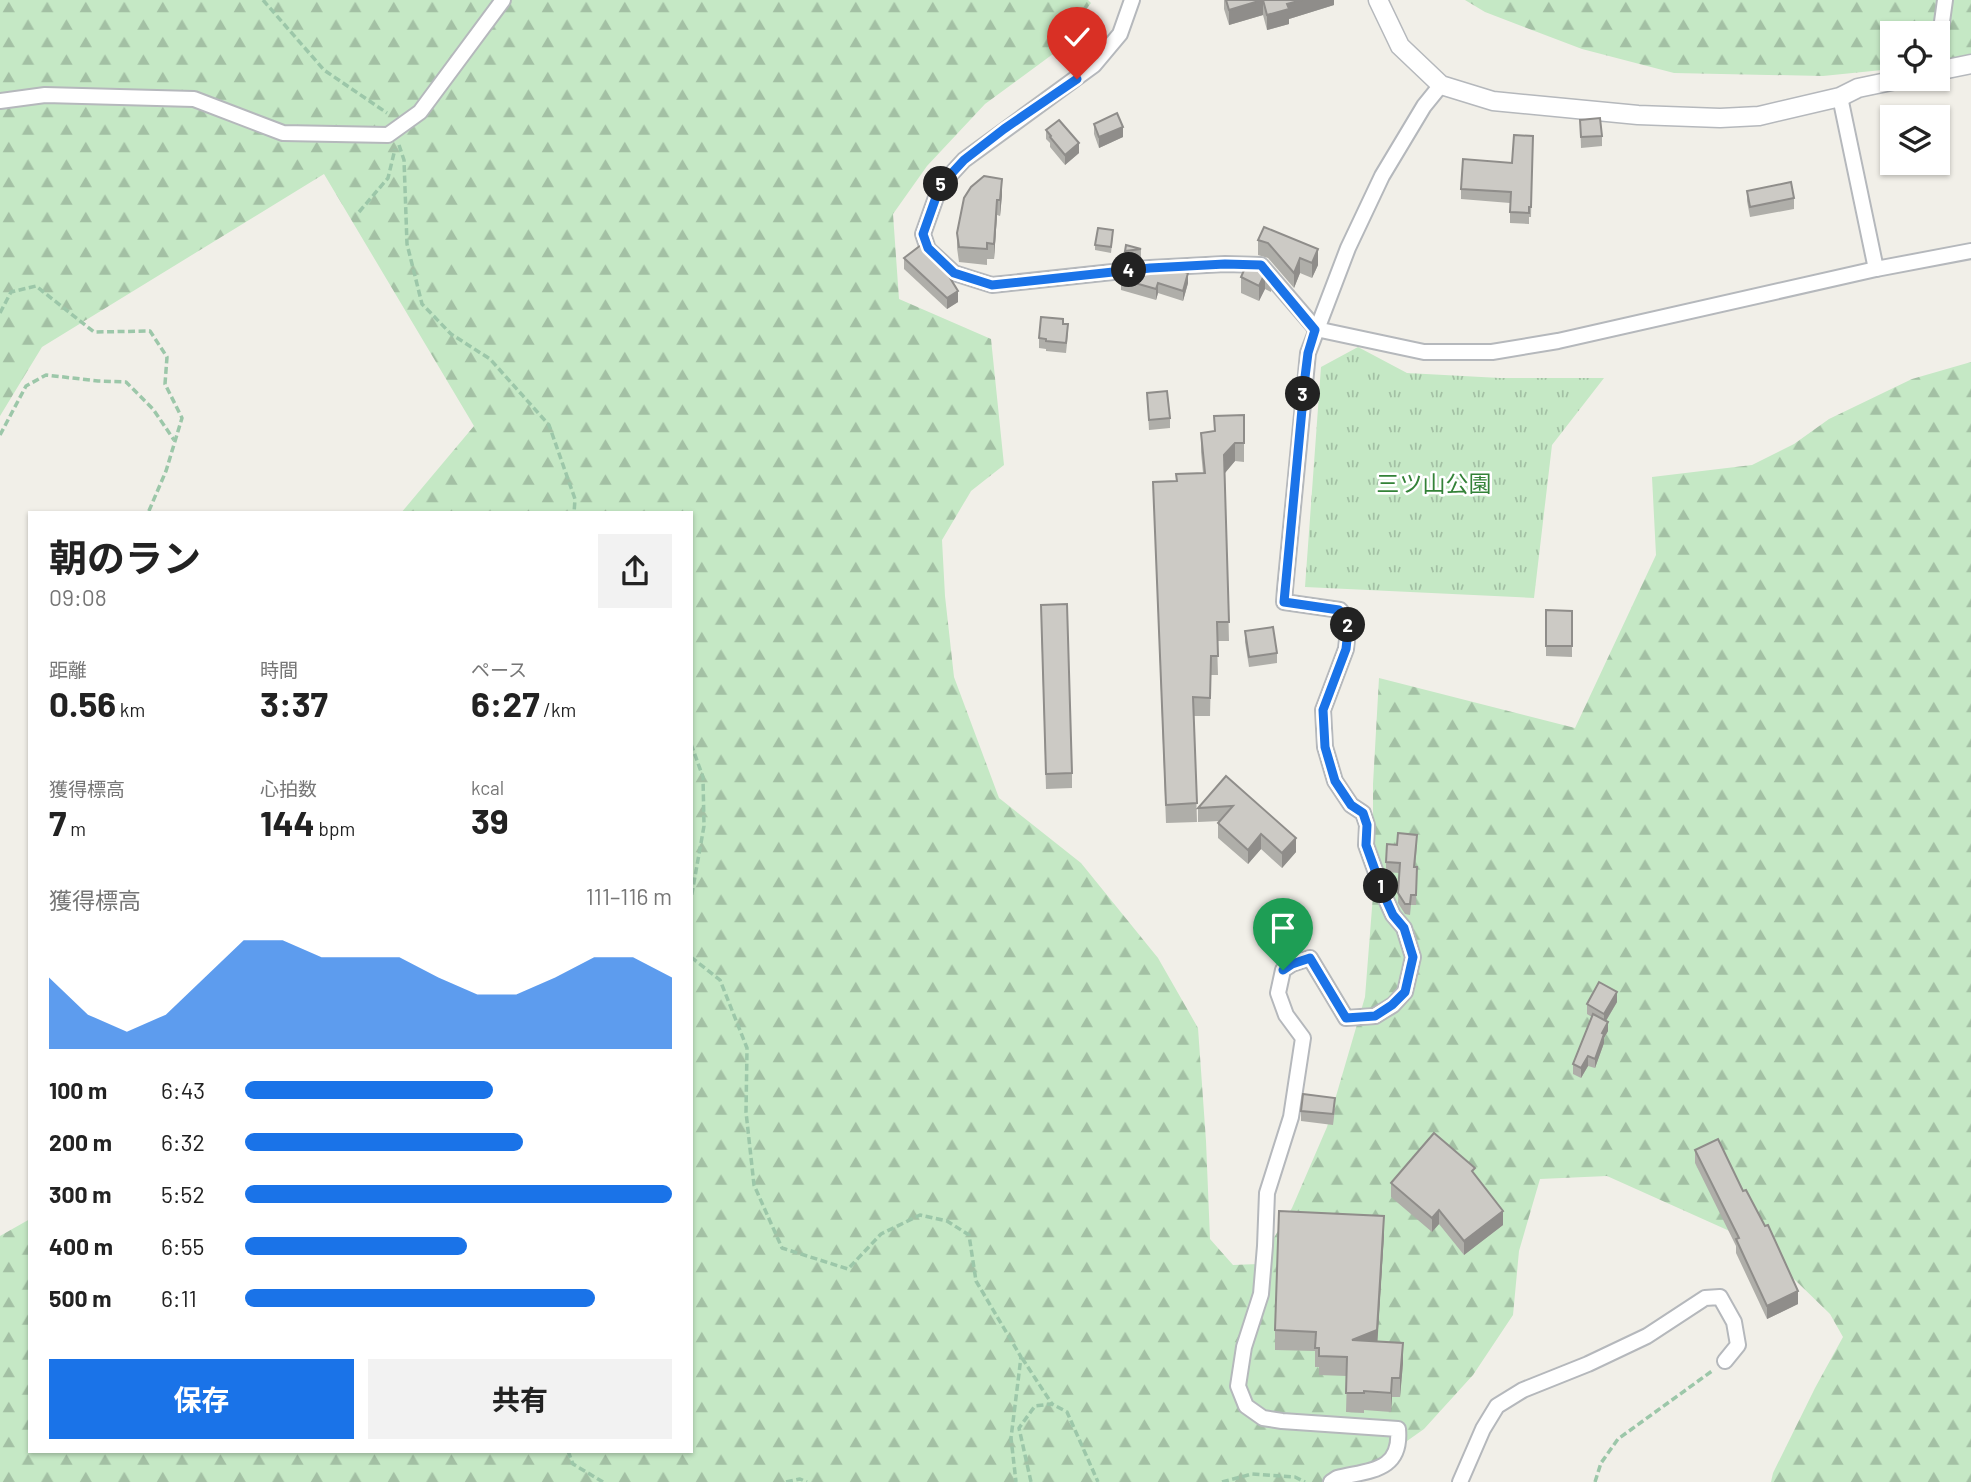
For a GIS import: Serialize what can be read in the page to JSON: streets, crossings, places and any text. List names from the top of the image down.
{
  "parks": ["三ツ山公園"],
  "page": {
    "pins": [
      "5",
      "4",
      "3",
      "2",
      "1"
    ],
    "heading": ["朝のラン", "09:08"],
    "stats": [
      ["距離", "0.56 km"],
      ["時間", "3:37"],
      ["ペース", "6:27 /km"],
      ["獲得標高", "7 m"],
      ["心拍数", "144 bpm"],
      ["kcal", "39"]
    ],
    "chart": ["獲得標高", "111–116 m"],
    "list": [
      {
        "name": "100 m",
        "note": "6:43"
      },
      {
        "name": "200 m",
        "note": "6:32"
      },
      {
        "name": "300 m",
        "note": "5:52"
      },
      {
        "name": "400 m",
        "note": "6:55"
      },
      {
        "name": "500 m",
        "note": "6:11"
      }
    ],
    "buttons": ["保存", "共有"]
  }
}
